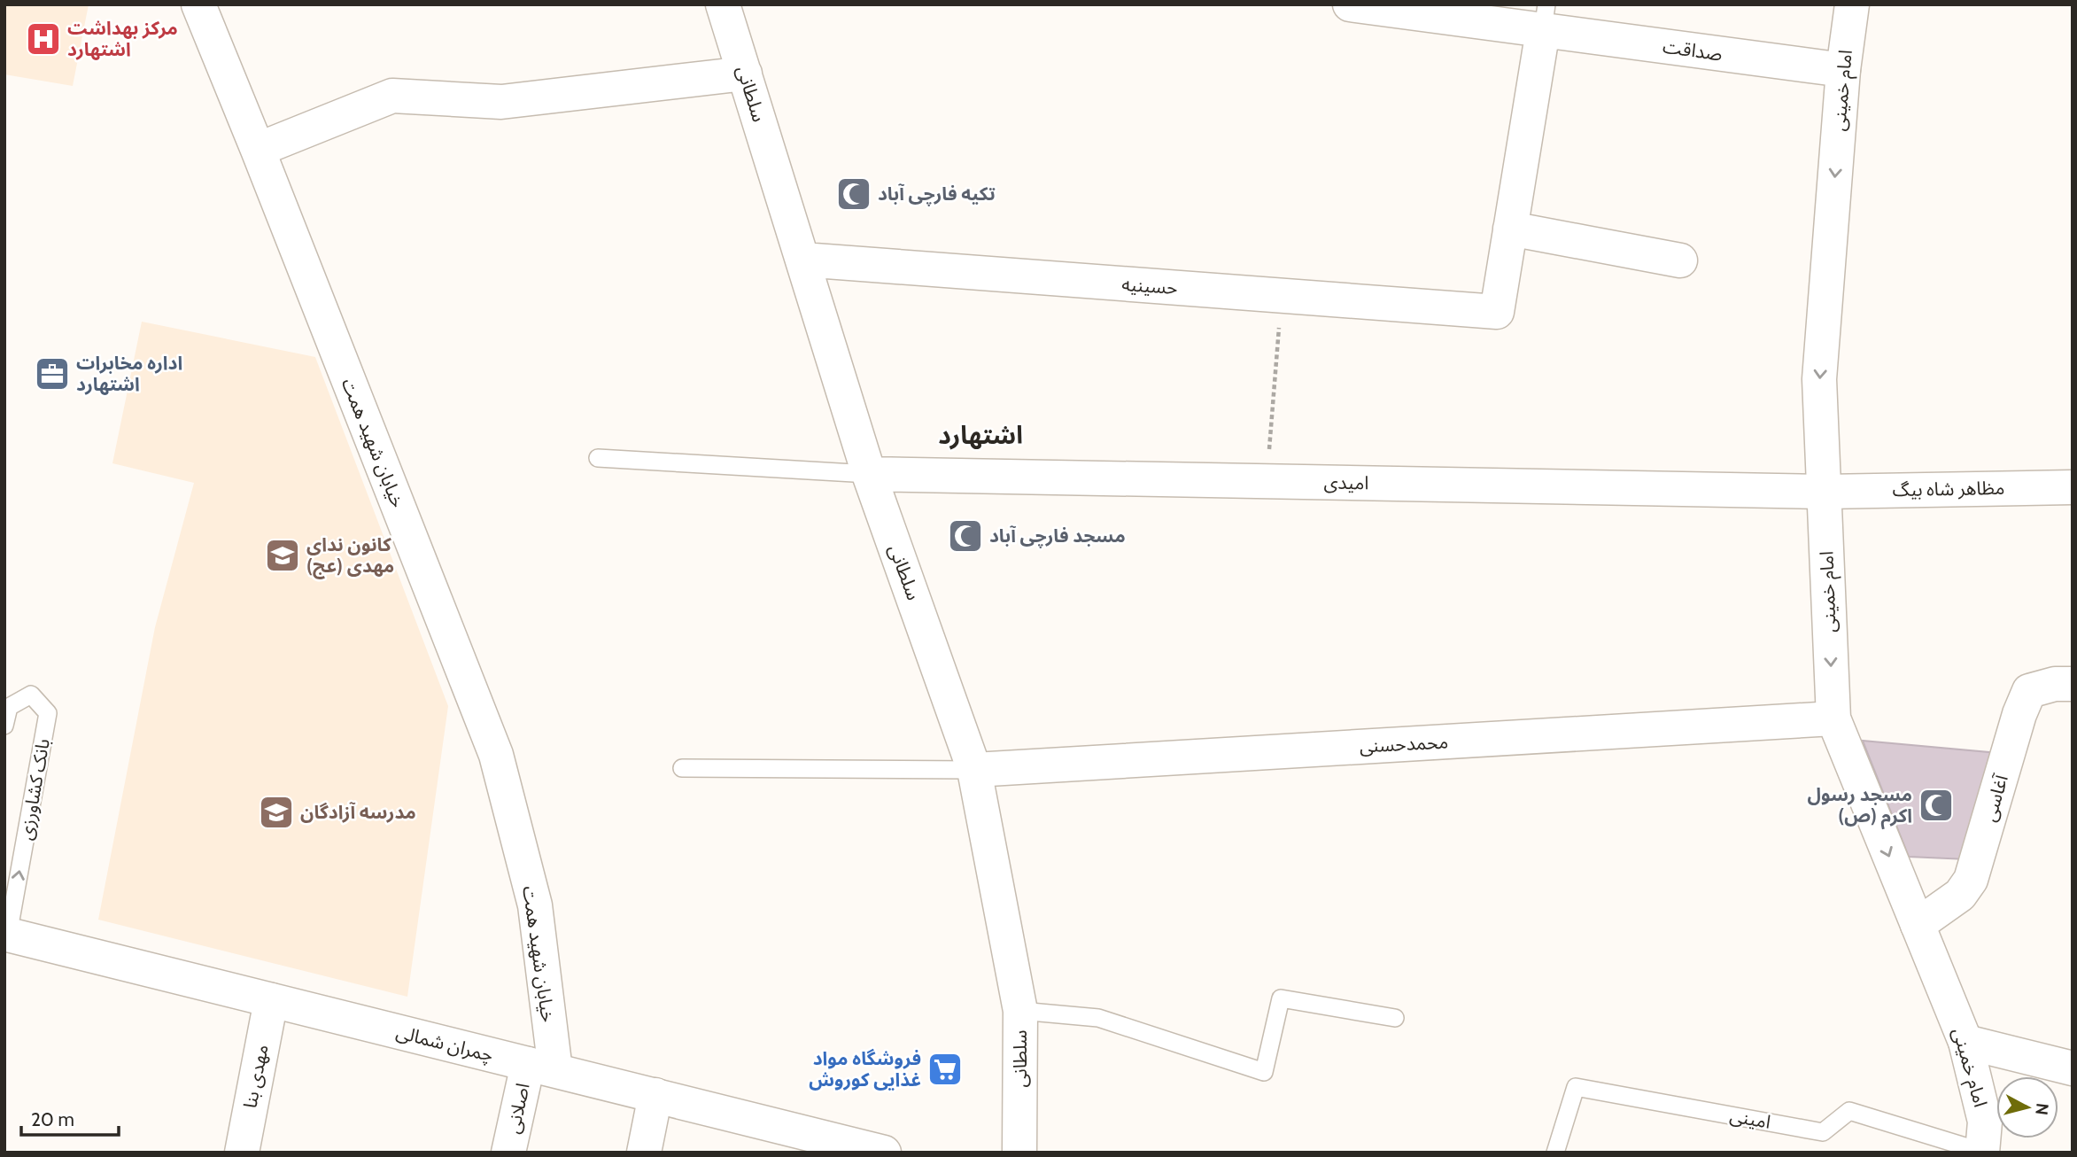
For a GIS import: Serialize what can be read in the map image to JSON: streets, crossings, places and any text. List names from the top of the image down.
{
  "streets": {
    "street": [
      "صداقت",
      "امام خمینی",
      "سلطانی",
      "حسینیه",
      "خیابان شهید همت",
      "امیدی",
      "مظاهر شاه بیگ",
      "محمدحسنی",
      "آغاسی",
      "چمران شمالی",
      "مهدی بنا",
      "اصلانی"
    ],
    "lane": ["بانک کشاورزی", "امینی"]
  },
  "crossings": [
    ["صداقت", "امام خمینی"],
    ["امام خمینی", "امیدی"],
    ["امام خمینی", "مظاهر شاه بیگ"],
    ["امام خمینی", "محمدحسنی"],
    ["امام خمینی", "آغاسی"],
    ["امام خمینی", "امینی"],
    ["سلطانی", "حسینیه"],
    ["سلطانی", "امیدی"],
    ["سلطانی", "محمدحسنی"],
    ["خیابان شهید همت", "چمران شمالی"],
    ["خیابان شهید همت", "اصلانی"],
    ["امیدی", "مظاهر شاه بیگ"],
    ["بانک کشاورزی", "چمران شمالی"],
    ["چمران شمالی", "مهدی بنا"],
    ["چمران شمالی", "اصلانی"]
  ],
  "one_way": ["امام خمینی"],
  "districts": ["اشتهارد"],
  "places": {
    "hospital": ["مرکز بهداشت اشتهارد"],
    "mosque": ["تکیه فارچی آباد", "مسجد فارچی آباد", "مسجد رسول اکرم (ص)"],
    "office": ["اداره مخابرات اشتهارد"],
    "school or university": ["کانون ندای مهدی (عج)", "مدرسه آزادگان"],
    "supermarket": ["فروشگاه مواد غذایی کوروش"]
  },
  "scale_bar": "20 m",
  "north": "right"
}
